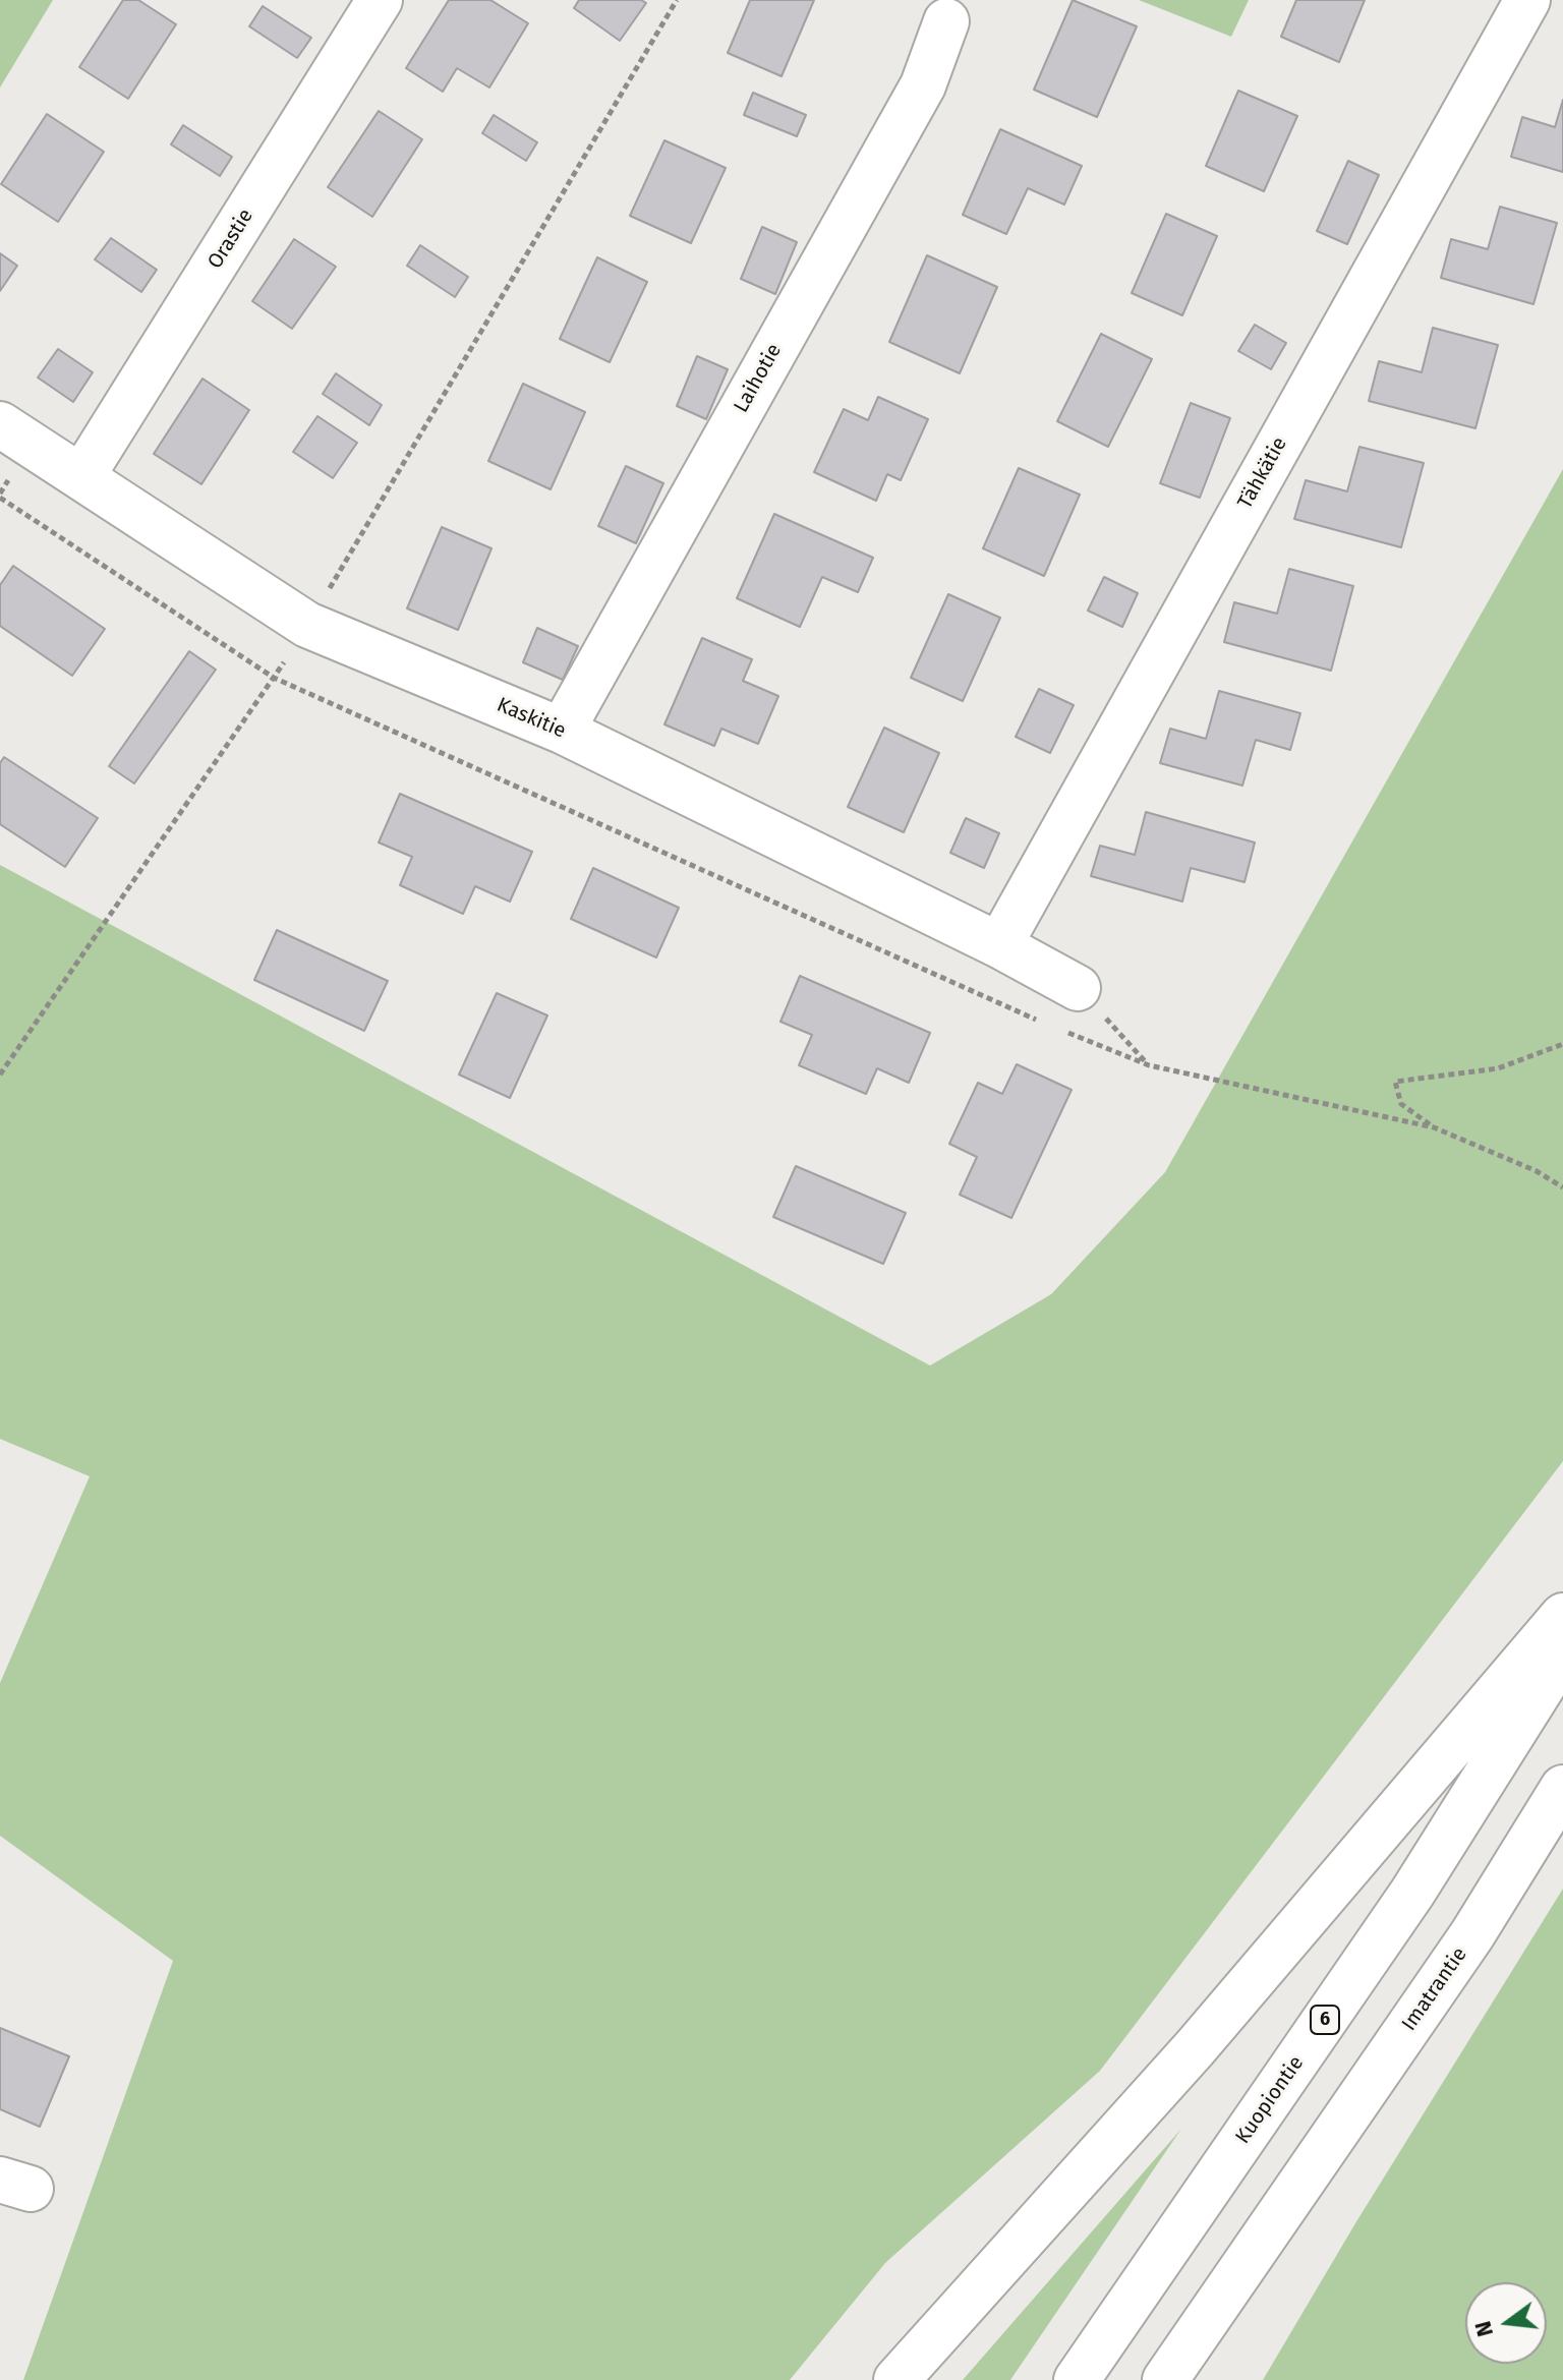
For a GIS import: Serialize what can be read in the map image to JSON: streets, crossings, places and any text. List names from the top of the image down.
{
  "streets": {
    "main road": [
      "Orastie",
      "Laihotie",
      "Tähkätie",
      "Kaskitie",
      "Imatrantie",
      "6",
      "Kuopiontie"
    ]
  },
  "crossings": [
    ["Orastie", "Kaskitie"],
    ["Laihotie", "Kaskitie"],
    ["Tähkätie", "Kaskitie"]
  ],
  "north": "left"
}
